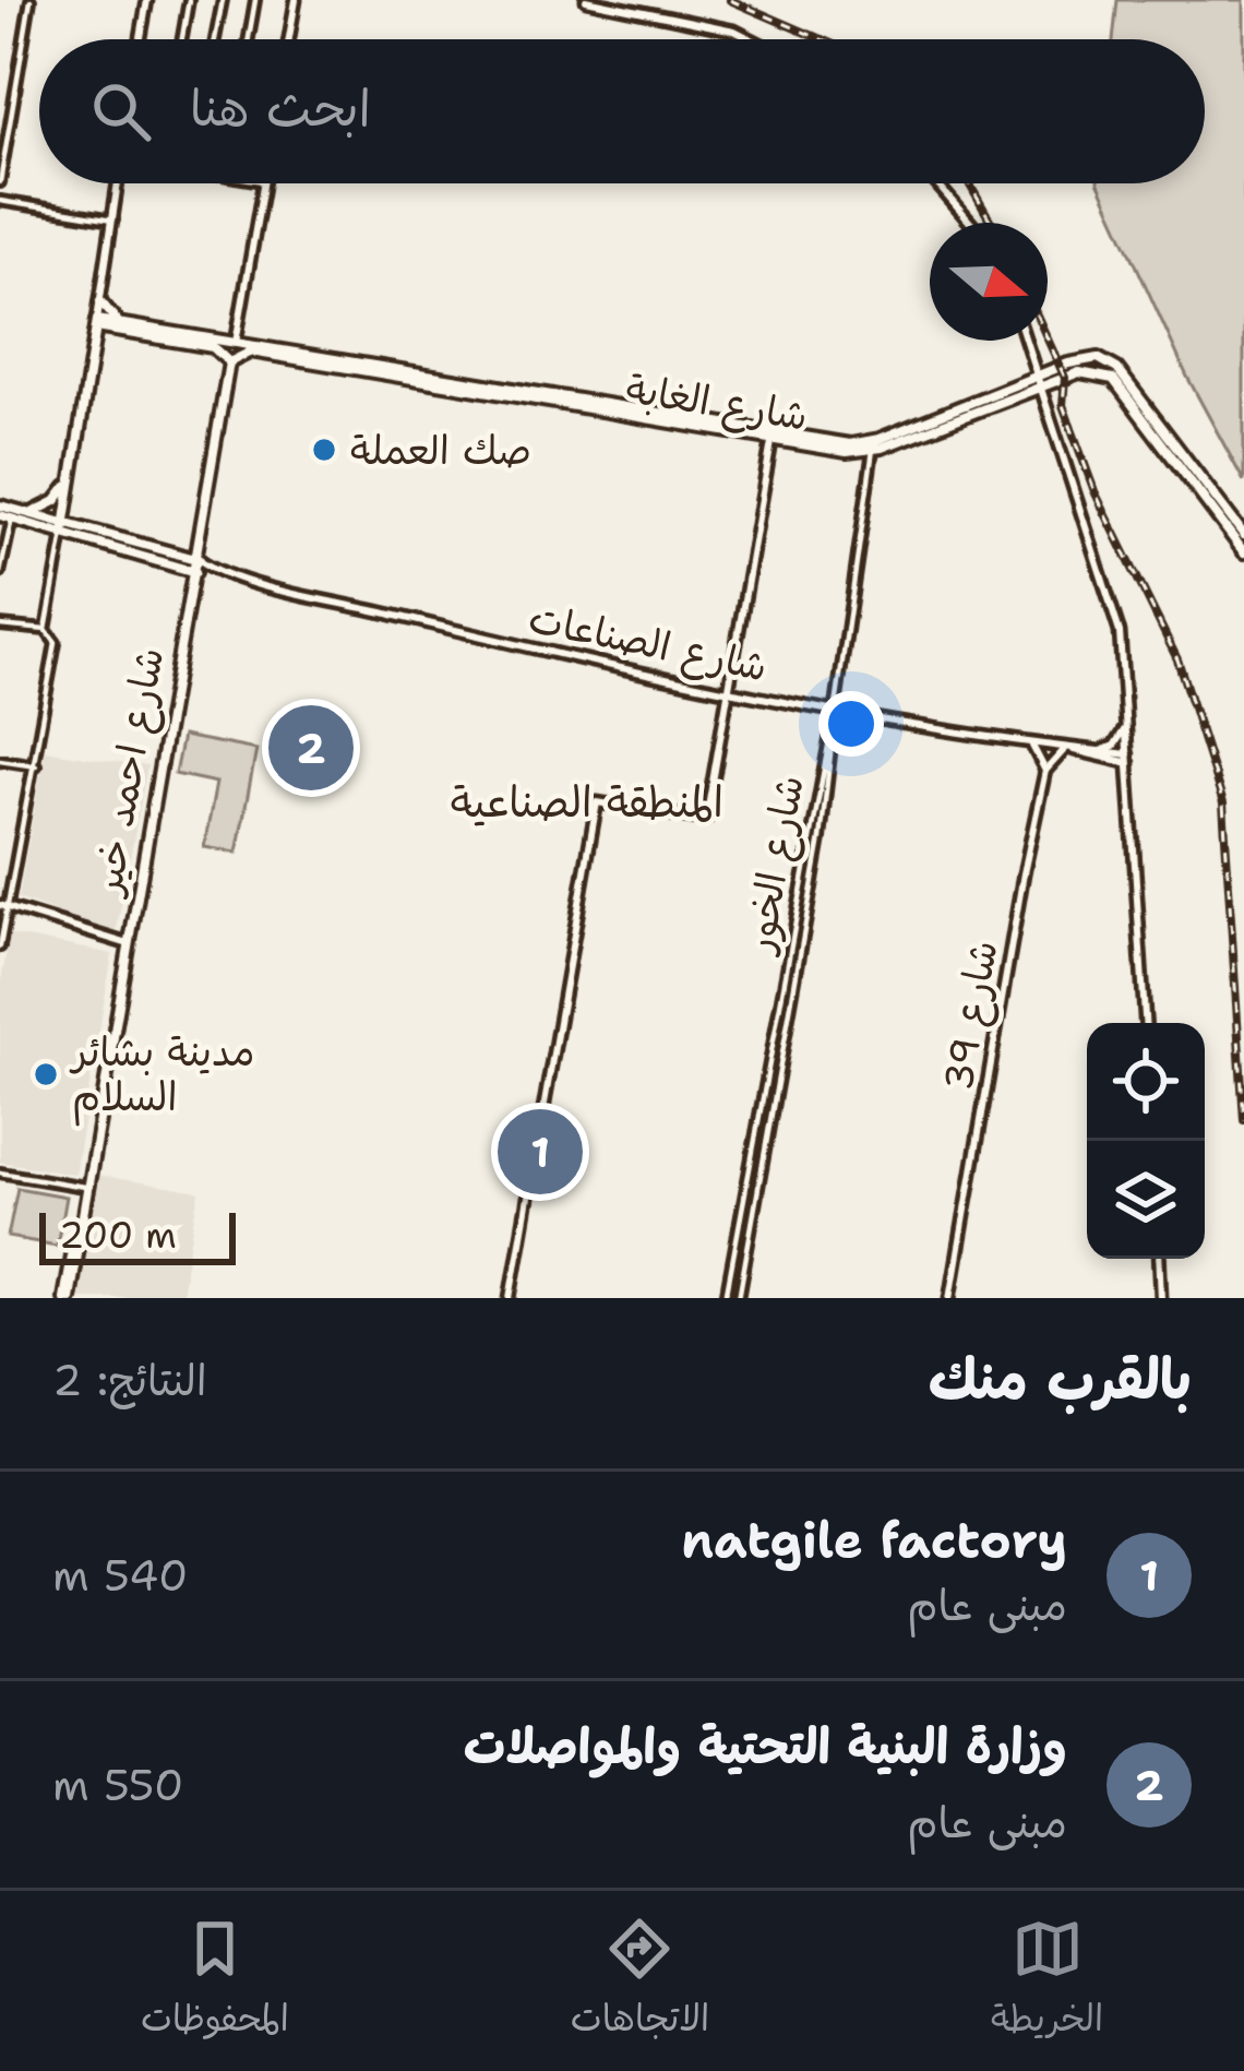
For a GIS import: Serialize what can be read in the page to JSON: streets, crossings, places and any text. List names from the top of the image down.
{
  "streets": {
    "main road": ["شارع الغابة", "شارع احمد خير"],
    "street": ["شارع الصناعات", "شارع الخور", "شارع 39"]
  },
  "crossings": [
    ["شارع الغابة", "شارع احمد خير"],
    ["شارع الغابة", "شارع الخور"],
    ["شارع الصناعات", "شارع الخور"]
  ],
  "districts": ["المنطقة الصناعية"],
  "places": ["صك العملة", "مدينة بشائر السلام"],
  "scale_bar": "200 m",
  "north": "right",
  "page": {
    "search": "ابحث هنا",
    "pins": ["2", "1"],
    "scale": "200 m",
    "heading": ["بالقرب منك", "النتائج: 2"],
    "list": [
      {
        "mark": "1",
        "name": "natgile factory",
        "note": "مبنى عام",
        "value": "540 m"
      },
      {
        "mark": "2",
        "name": "وزارة البنية التحتية والمواصلات",
        "note": "مبنى عام",
        "value": "550 m"
      }
    ],
    "nav": ["الخريطة", "الاتجاهات", "المحفوظات"]
  }
}
